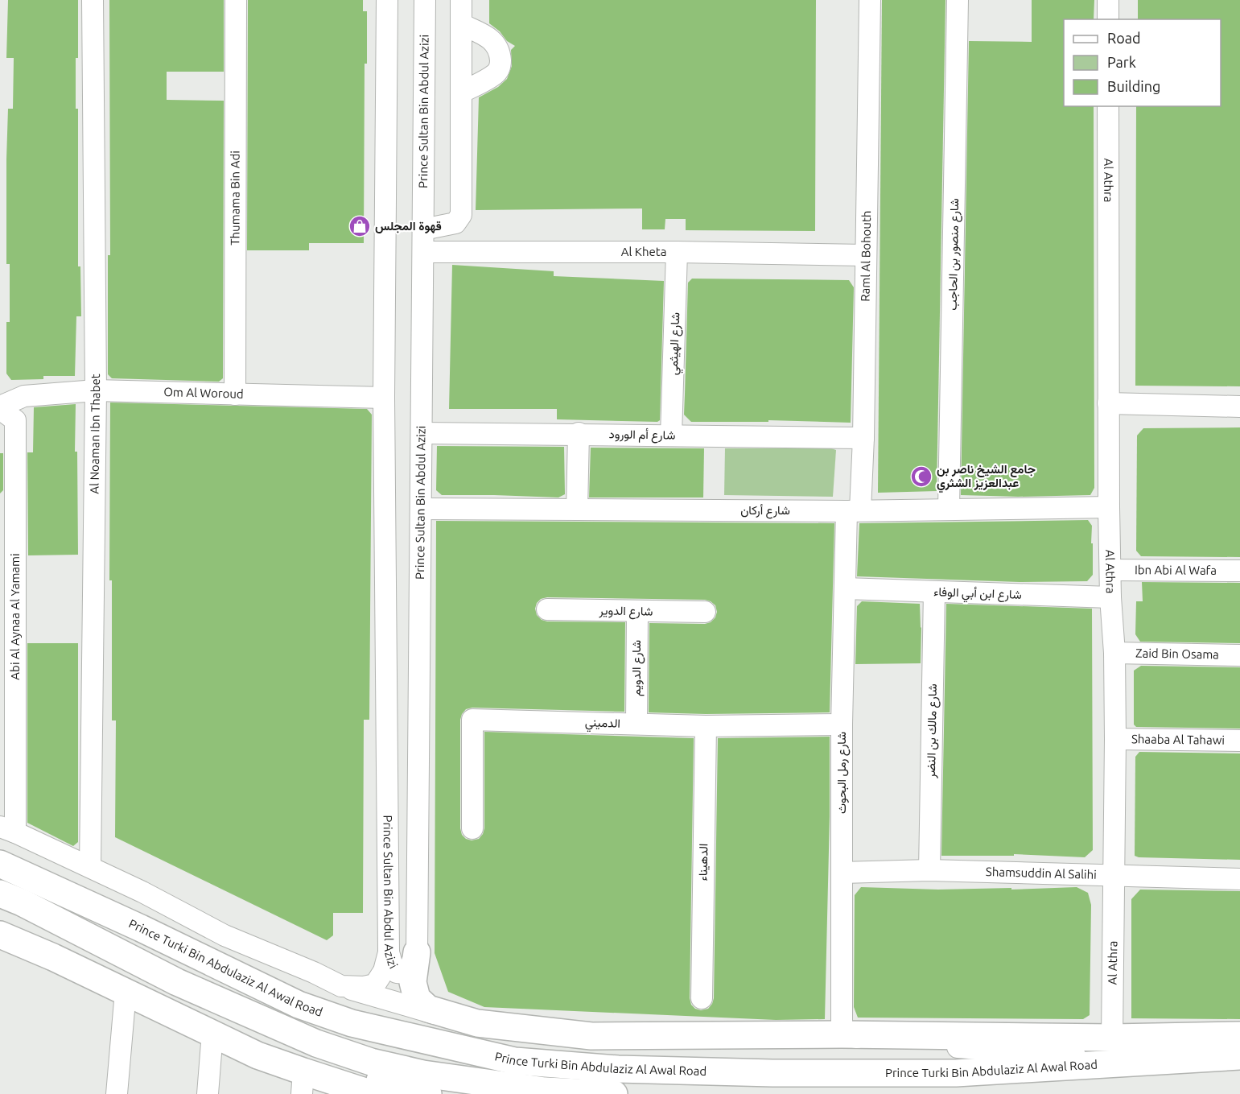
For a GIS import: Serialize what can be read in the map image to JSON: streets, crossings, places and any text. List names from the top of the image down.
{
  "streets": {
    "main road": ["Prince Turki Bin Abdulaziz Al Awal Road"],
    "street": [
      "Prince Sultan Bin Abdul Azizi",
      "Al Athra",
      "Thumama Bin Adi",
      "Al Kheta",
      "شارع منصور بن الحاجب",
      "Raml Al Bohouth",
      "شارع الهيثمي",
      "Om Al Woroud",
      "Al Noaman Ibn Thabet",
      "شارع أم الورود",
      "شارع أركان",
      "Ibn Abi Al Wafa",
      "شارع ابن أبي الوفاء",
      "شارع الدوير",
      "Abi Al Aynaa Al Yamami",
      "Zaid Bin Osama",
      "شارع الدويم",
      "الدميني",
      "شارع مالك بن النضر",
      "Shaaba Al Tahawi",
      "شارع رمل البحوث",
      "الدهيناء",
      "Shamsuddin Al Salihi"
    ]
  },
  "crossings": [
    ["Prince Sultan Bin Abdul Azizi", "Al Kheta"],
    ["Prince Sultan Bin Abdul Azizi", "Om Al Woroud"],
    ["Prince Sultan Bin Abdul Azizi", "شارع أم الورود"],
    ["Prince Sultan Bin Abdul Azizi", "شارع أركان"],
    ["Al Athra", "شارع أركان"],
    ["Al Athra", "Ibn Abi Al Wafa"],
    ["Al Athra", "شارع ابن أبي الوفاء"],
    ["Al Athra", "Zaid Bin Osama"],
    ["Al Athra", "Shaaba Al Tahawi"],
    ["Al Athra", "Shamsuddin Al Salihi"],
    ["Thumama Bin Adi", "Om Al Woroud"],
    ["Al Kheta", "Raml Al Bohouth"],
    ["Al Kheta", "شارع الهيثمي"],
    ["شارع منصور بن الحاجب", "شارع أركان"],
    ["Raml Al Bohouth", "شارع أم الورود"],
    ["Raml Al Bohouth", "شارع أركان"],
    ["Raml Al Bohouth", "شارع رمل البحوث"],
    ["شارع الهيثمي", "شارع أم الورود"],
    ["Om Al Woroud", "Al Noaman Ibn Thabet"],
    ["Om Al Woroud", "Abi Al Aynaa Al Yamami"],
    ["شارع أركان", "شارع رمل البحوث"],
    ["شارع ابن أبي الوفاء", "شارع مالك بن النضر"],
    ["شارع ابن أبي الوفاء", "شارع رمل البحوث"],
    ["شارع الدوير", "شارع الدويم"],
    ["شارع الدويم", "الدميني"],
    ["الدميني", "شارع رمل البحوث"],
    ["الدميني", "الدهيناء"],
    ["شارع مالك بن النضر", "Shamsuddin Al Salihi"],
    ["شارع رمل البحوث", "Shamsuddin Al Salihi"]
  ],
  "places": {
    "shop": ["قهوة المجلس"],
    "mosque": ["جامع الشيخ ناصر بن عبدالعزيز الشثري"]
  },
  "legend": ["Road", "Park", "Building"]
}
